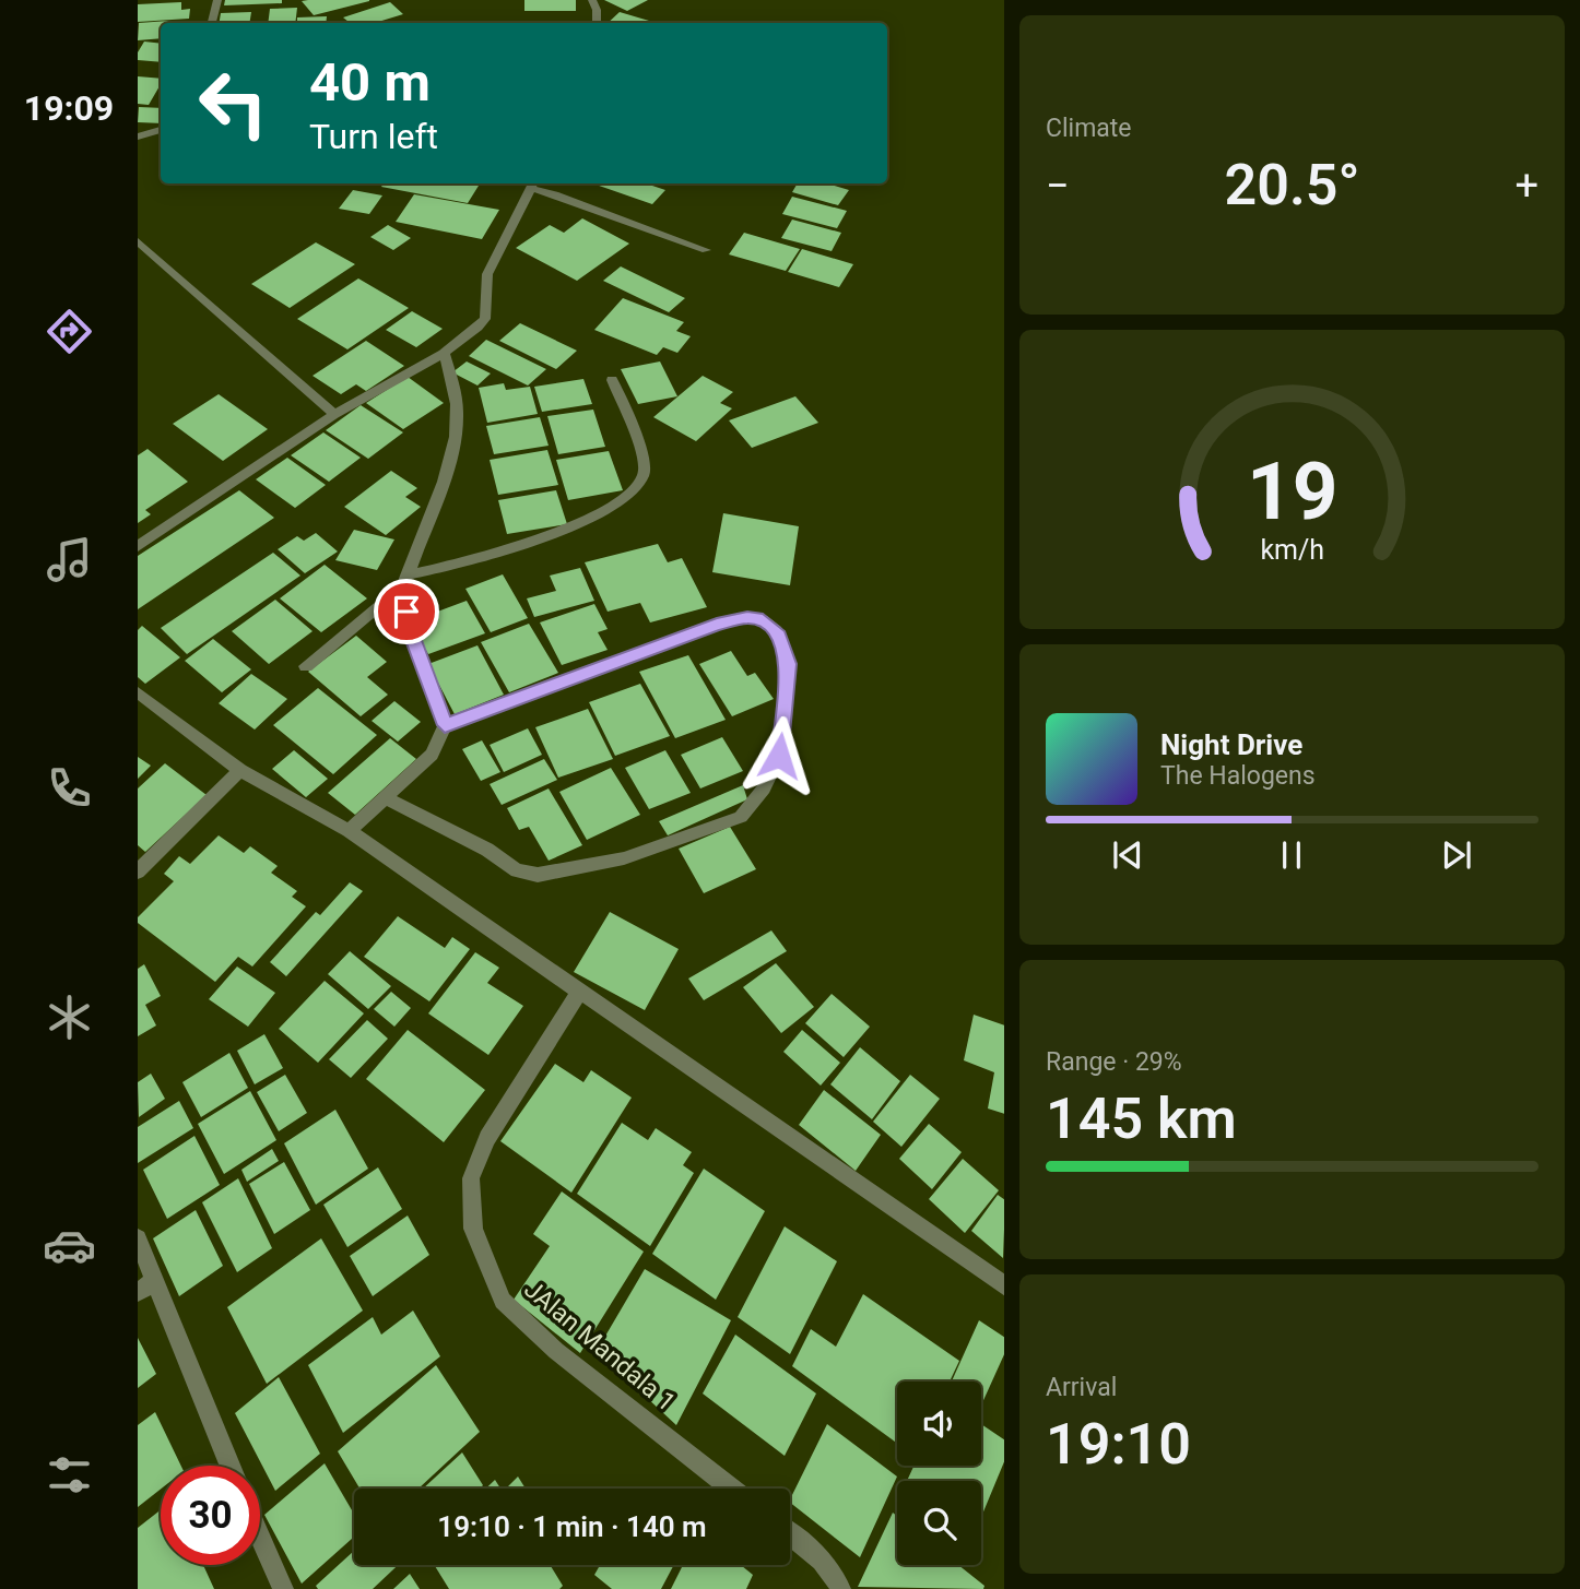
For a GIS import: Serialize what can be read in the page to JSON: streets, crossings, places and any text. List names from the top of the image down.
{
  "streets": {
    "street": ["JAlan Mandala 1"]
  },
  "page": {
    "tabs": "19:09",
    "tile": [
      "Climate",
      ["Range · 29%", "145 km"],
      ["Arrival", "19:10"]
    ],
    "turn": ["40 m", "Turn left"],
    "heat": ["−", "20.5°", "+"],
    "song": ["Night Drive", "The Halogens"],
    "limit": "30",
    "trip": "19:10 · 1 min · 140 m",
    "gauge": ["19", "km/h"]
  }
}
